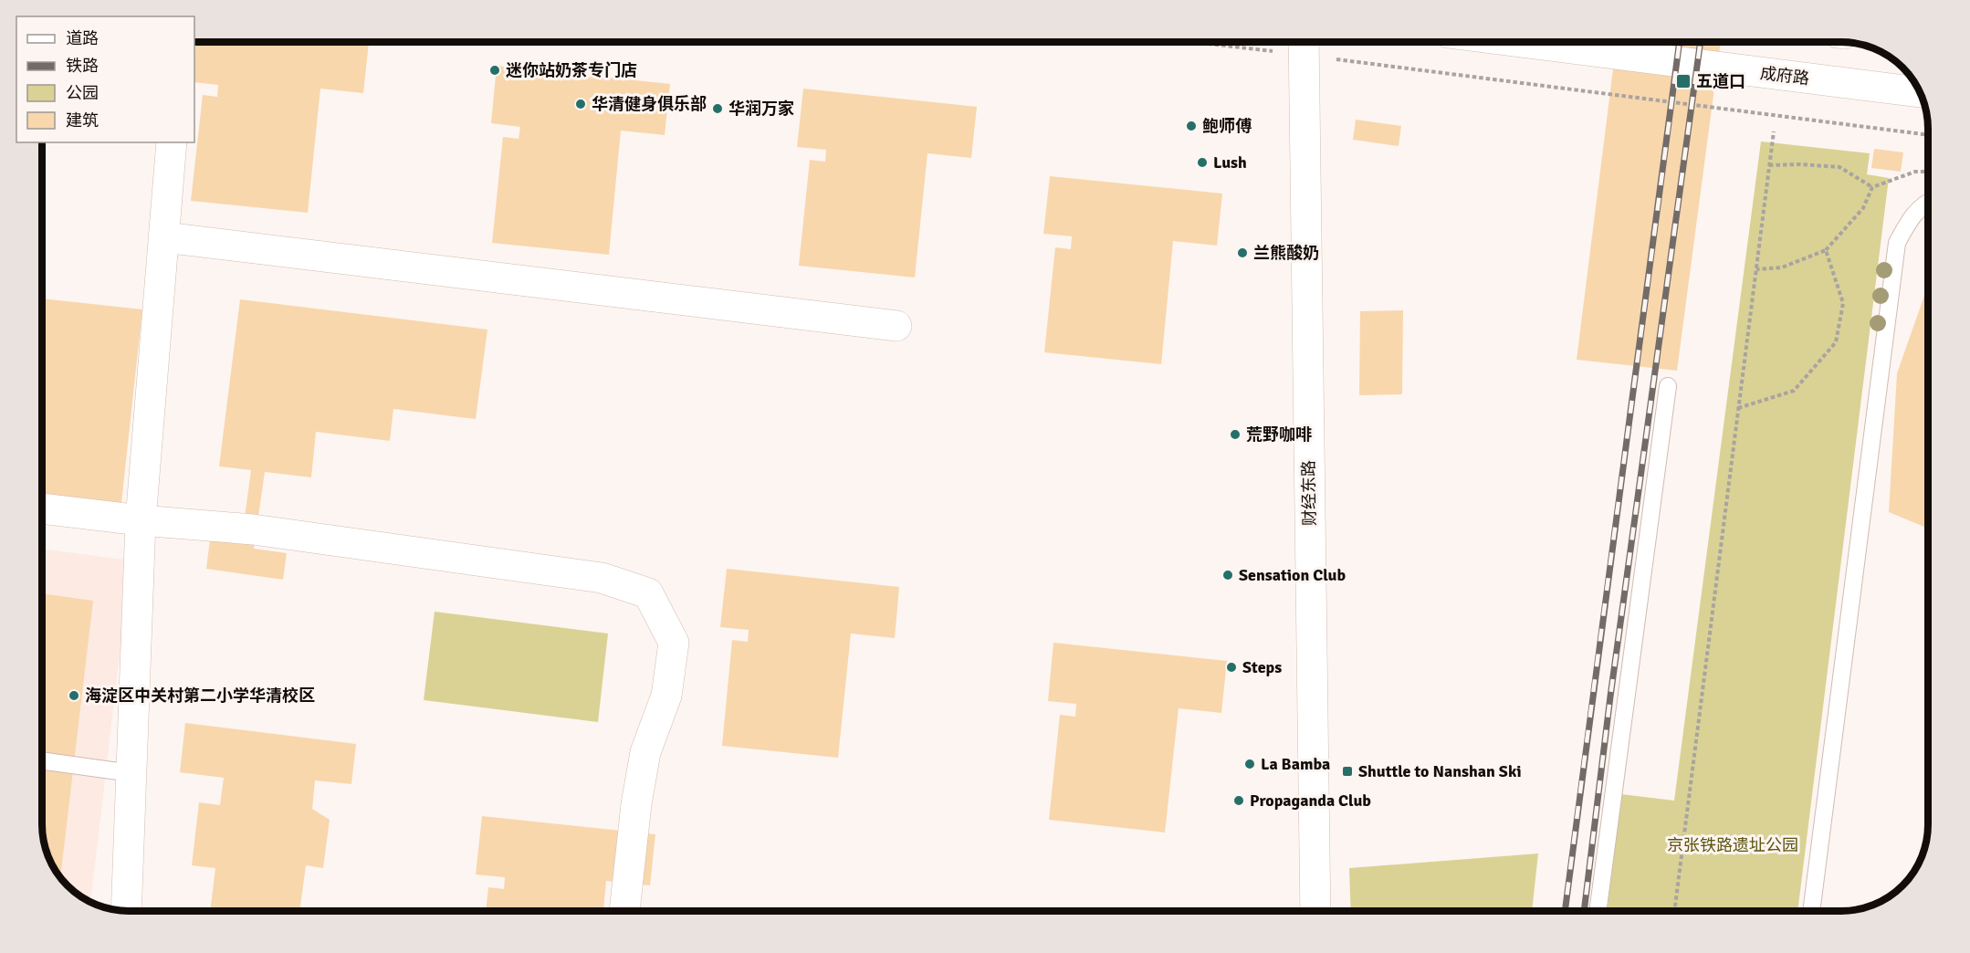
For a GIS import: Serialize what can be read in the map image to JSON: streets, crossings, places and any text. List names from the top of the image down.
{
  "streets": {
    "street": ["成府路", "财经东路"]
  },
  "parks": ["京张铁路遗址公园"],
  "places": {
    "other": [
      "迷你站奶茶专门店",
      "华清健身俱乐部",
      "华润万家",
      "鲍师傅",
      "Lush",
      "兰熊酸奶",
      "荒野咖啡",
      "Sensation Club",
      "Steps",
      "海淀区中关村第二小学华清校区",
      "La Bamba",
      "Propaganda Club"
    ],
    "transit": ["五道口", "Shuttle to Nanshan Ski"]
  },
  "legend": [
    "道路",
    "铁路",
    "公园",
    "建筑"
  ]
}
